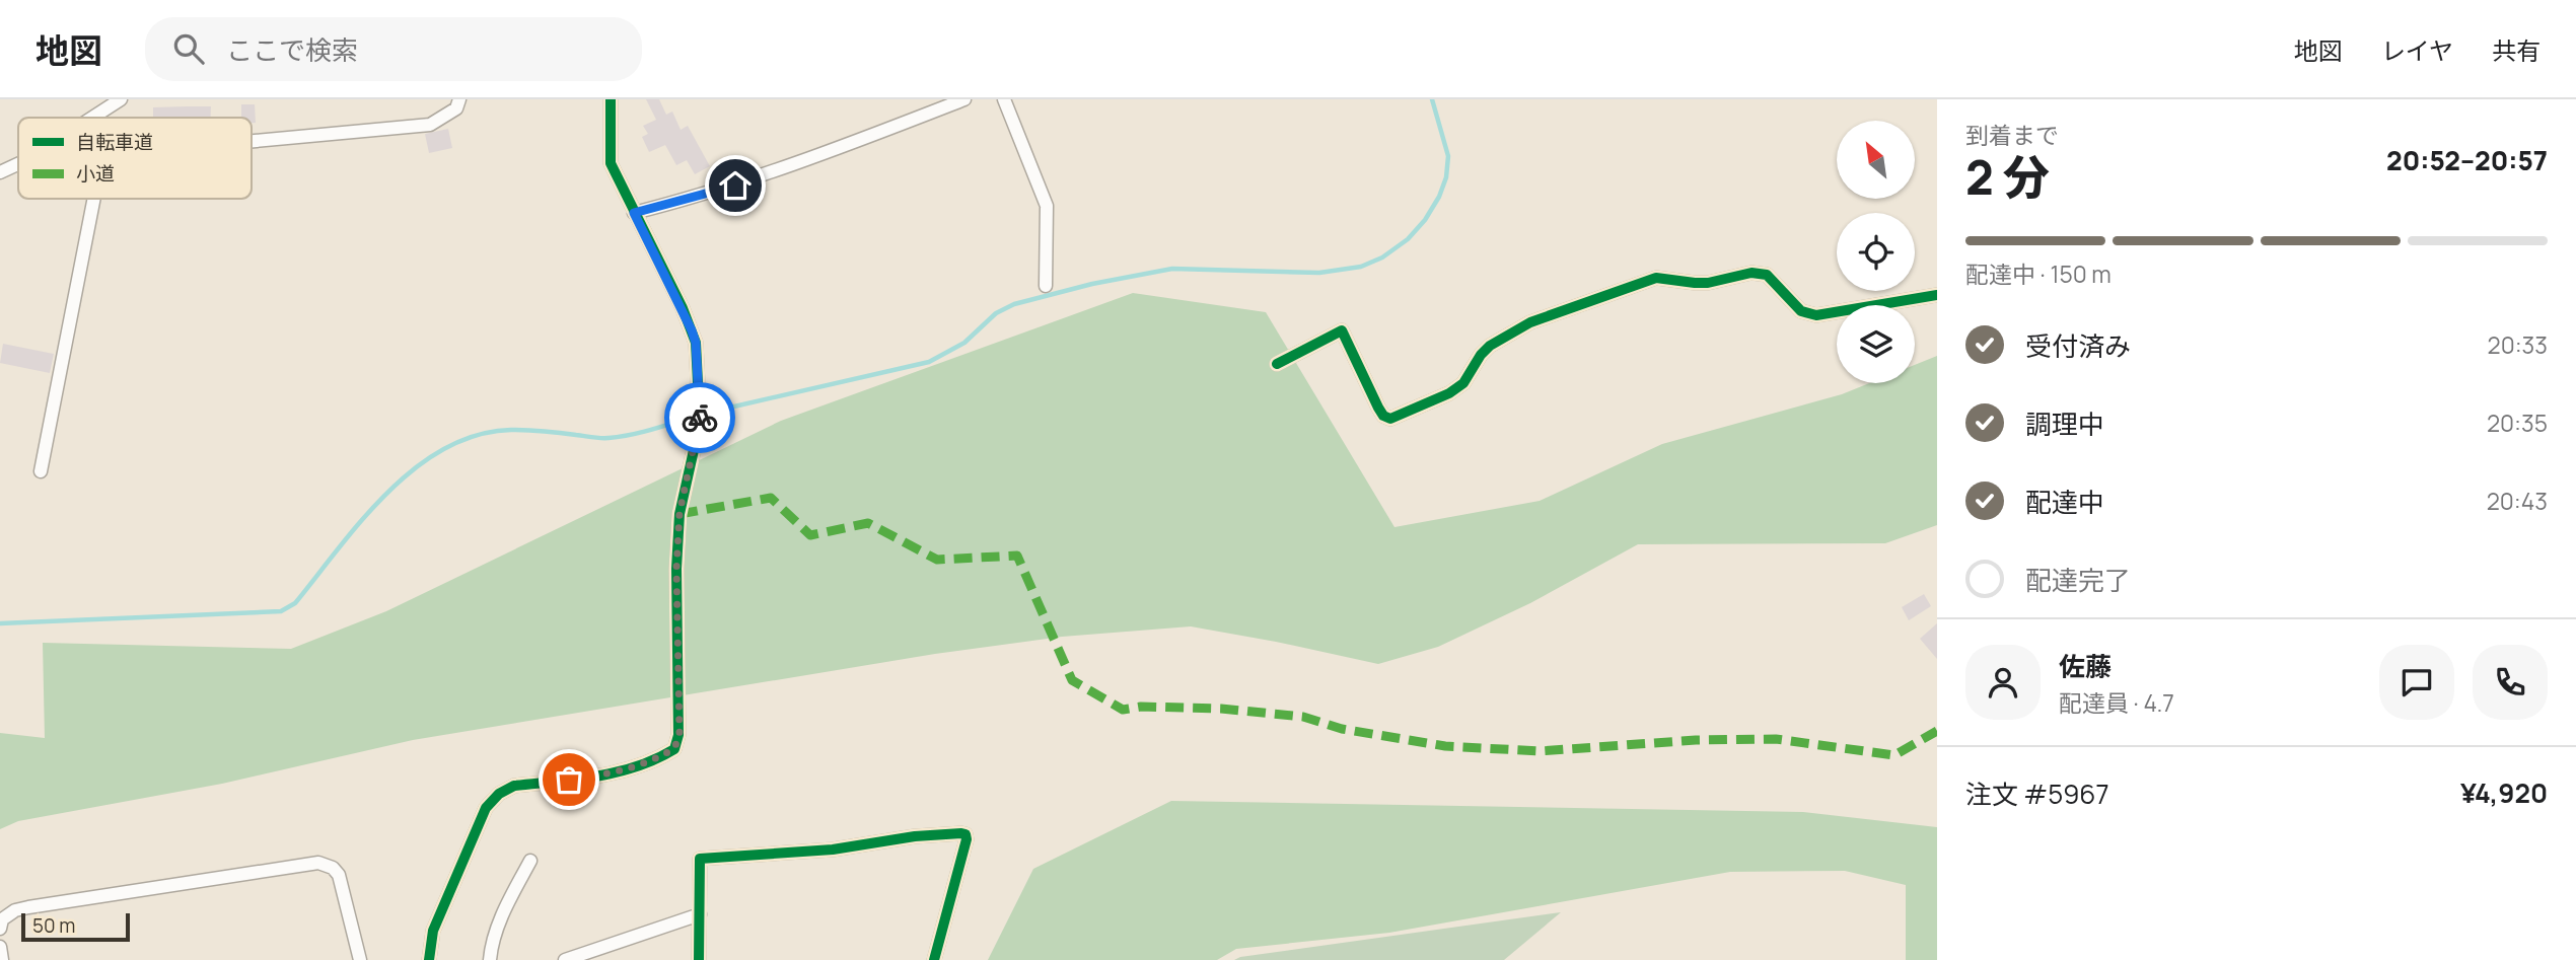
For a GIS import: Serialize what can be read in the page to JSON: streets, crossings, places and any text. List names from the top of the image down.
{
  "legend": ["自転車道", "小道"],
  "scale_bar": "50 m",
  "north": "top left",
  "page": {
    "header": "地図",
    "search": "ここで検索",
    "nav": ["地図", "レイヤ", "共有"],
    "heading": ["2 分", "到着まで", "20:52–20:57"],
    "panel": [
      "佐藤",
      "配達員 · 4.7",
      "注文 #5967",
      "¥4,920"
    ],
    "bar": "配達中 · 150 m",
    "list": [
      ["受付済み", "20:33"],
      ["調理中", "20:35"],
      ["配達中", "20:43"],
      "配達完了"
    ],
    "scale": "50 m"
  }
}
